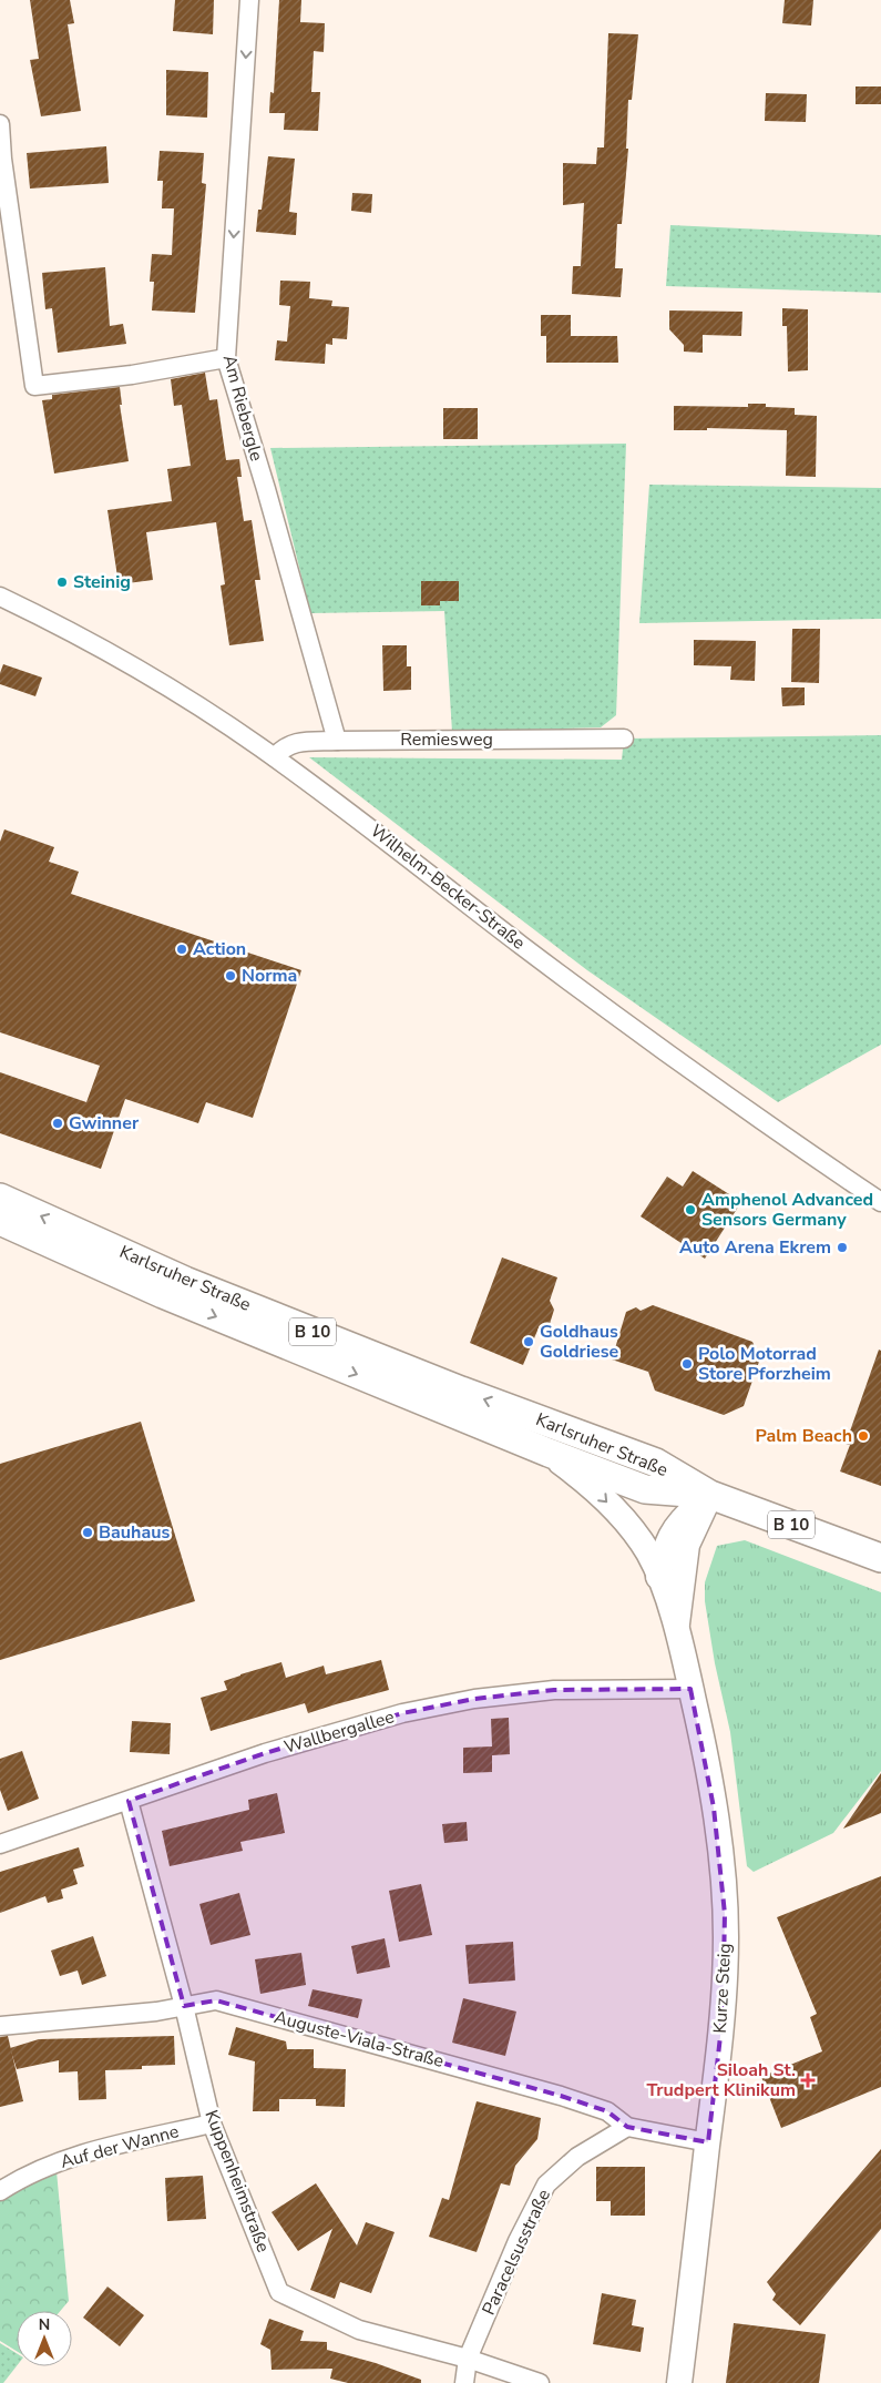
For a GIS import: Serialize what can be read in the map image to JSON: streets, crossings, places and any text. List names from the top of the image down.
{
  "streets": {
    "main road": ["Karlsruher Straße", "B 10", "Kurze Steig"],
    "street": [
      "Am Riebergle",
      "Remiesweg",
      "Wilhelm-Becker-Straße",
      "Wallbergallee",
      "Auguste-Viala-Straße",
      "Auf der Wanne",
      "Kuppenheimstraße",
      "Paracelsusstraße"
    ]
  },
  "crossings": [
    ["Am Riebergle", "Remiesweg"],
    ["Remiesweg", "Wilhelm-Becker-Straße"],
    ["Karlsruher Straße", "B 10"],
    ["Karlsruher Straße", "Kurze Steig"],
    ["B 10", "Kurze Steig"],
    ["Wallbergallee", "Kurze Steig"],
    ["Wallbergallee", "Kuppenheimstraße"],
    ["Kurze Steig", "Auguste-Viala-Straße"],
    ["Auguste-Viala-Straße", "Kuppenheimstraße"],
    ["Auguste-Viala-Straße", "Paracelsusstraße"],
    ["Auf der Wanne", "Kuppenheimstraße"],
    ["Kuppenheimstraße", "Paracelsusstraße"]
  ],
  "one_way": ["Am Riebergle"],
  "places": {
    "other": [
      "Steinig",
      "Action",
      "Norma",
      "Gwinner",
      "Amphenol Advanced Sensors Germany",
      "Auto Arena Ekrem",
      "Goldhaus Goldriese",
      "Polo Motorrad Store Pforzheim",
      "Palm Beach",
      "Bauhaus"
    ],
    "health": ["Siloah St. Trudpert Klinikum"]
  },
  "north": "top"
}
